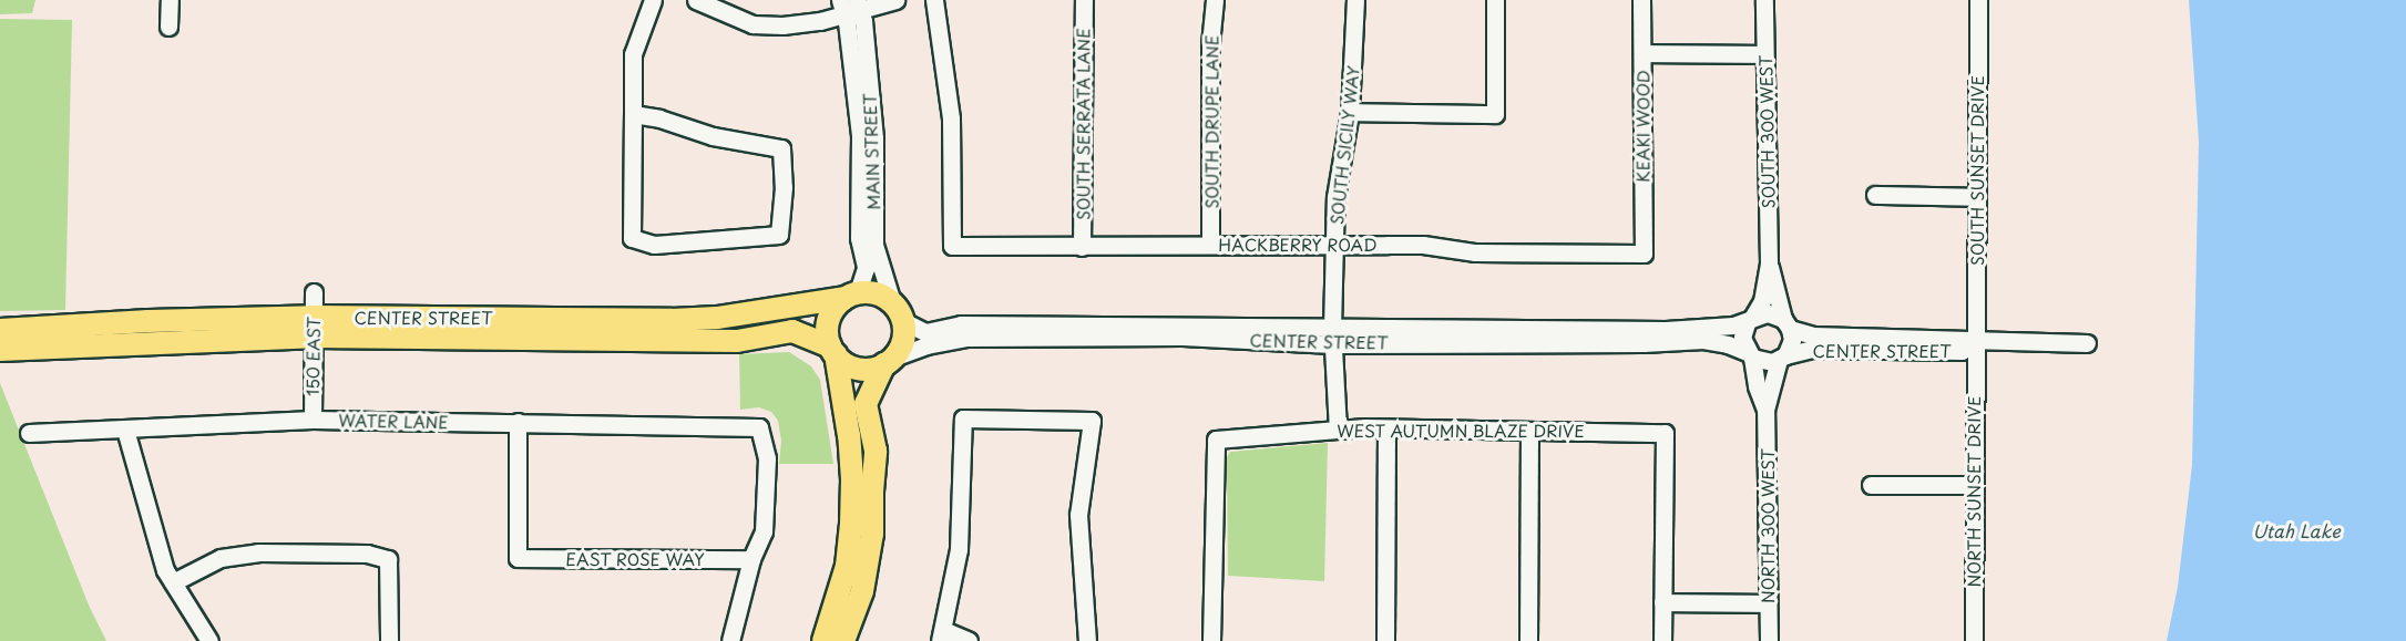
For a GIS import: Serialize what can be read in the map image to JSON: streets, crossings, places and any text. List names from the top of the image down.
{
  "streets": {
    "main road": ["CENTER STREET"],
    "street": [
      "SOUTH DRUPE LANE",
      "SOUTH SERRATA LANE",
      "KEAKI WOOD",
      "SOUTH 300 WEST",
      "SOUTH SICILY WAY",
      "MAIN STREET",
      "SOUTH SUNSET DRIVE",
      "HACKBERRY ROAD",
      "150 EAST",
      "WATER LANE",
      "WEST AUTUMN BLAZE DRIVE",
      "NORTH SUNSET DRIVE",
      "NORTH 300 WEST",
      "EAST ROSE WAY"
    ]
  },
  "crossings": [
    ["SOUTH DRUPE LANE", "HACKBERRY ROAD"],
    ["SOUTH SERRATA LANE", "HACKBERRY ROAD"],
    ["KEAKI WOOD", "HACKBERRY ROAD"],
    ["SOUTH 300 WEST", "CENTER STREET"],
    ["SOUTH 300 WEST", "NORTH 300 WEST"],
    ["SOUTH SICILY WAY", "HACKBERRY ROAD"],
    ["SOUTH SICILY WAY", "CENTER STREET"],
    ["SOUTH SICILY WAY", "WEST AUTUMN BLAZE DRIVE"],
    ["MAIN STREET", "CENTER STREET"],
    ["SOUTH SUNSET DRIVE", "CENTER STREET"],
    ["SOUTH SUNSET DRIVE", "NORTH SUNSET DRIVE"],
    ["CENTER STREET", "150 EAST"],
    ["CENTER STREET", "NORTH SUNSET DRIVE"],
    ["CENTER STREET", "NORTH 300 WEST"],
    ["150 EAST", "WATER LANE"],
    ["WATER LANE", "EAST ROSE WAY"]
  ],
  "water": ["Utah Lake"]
}
